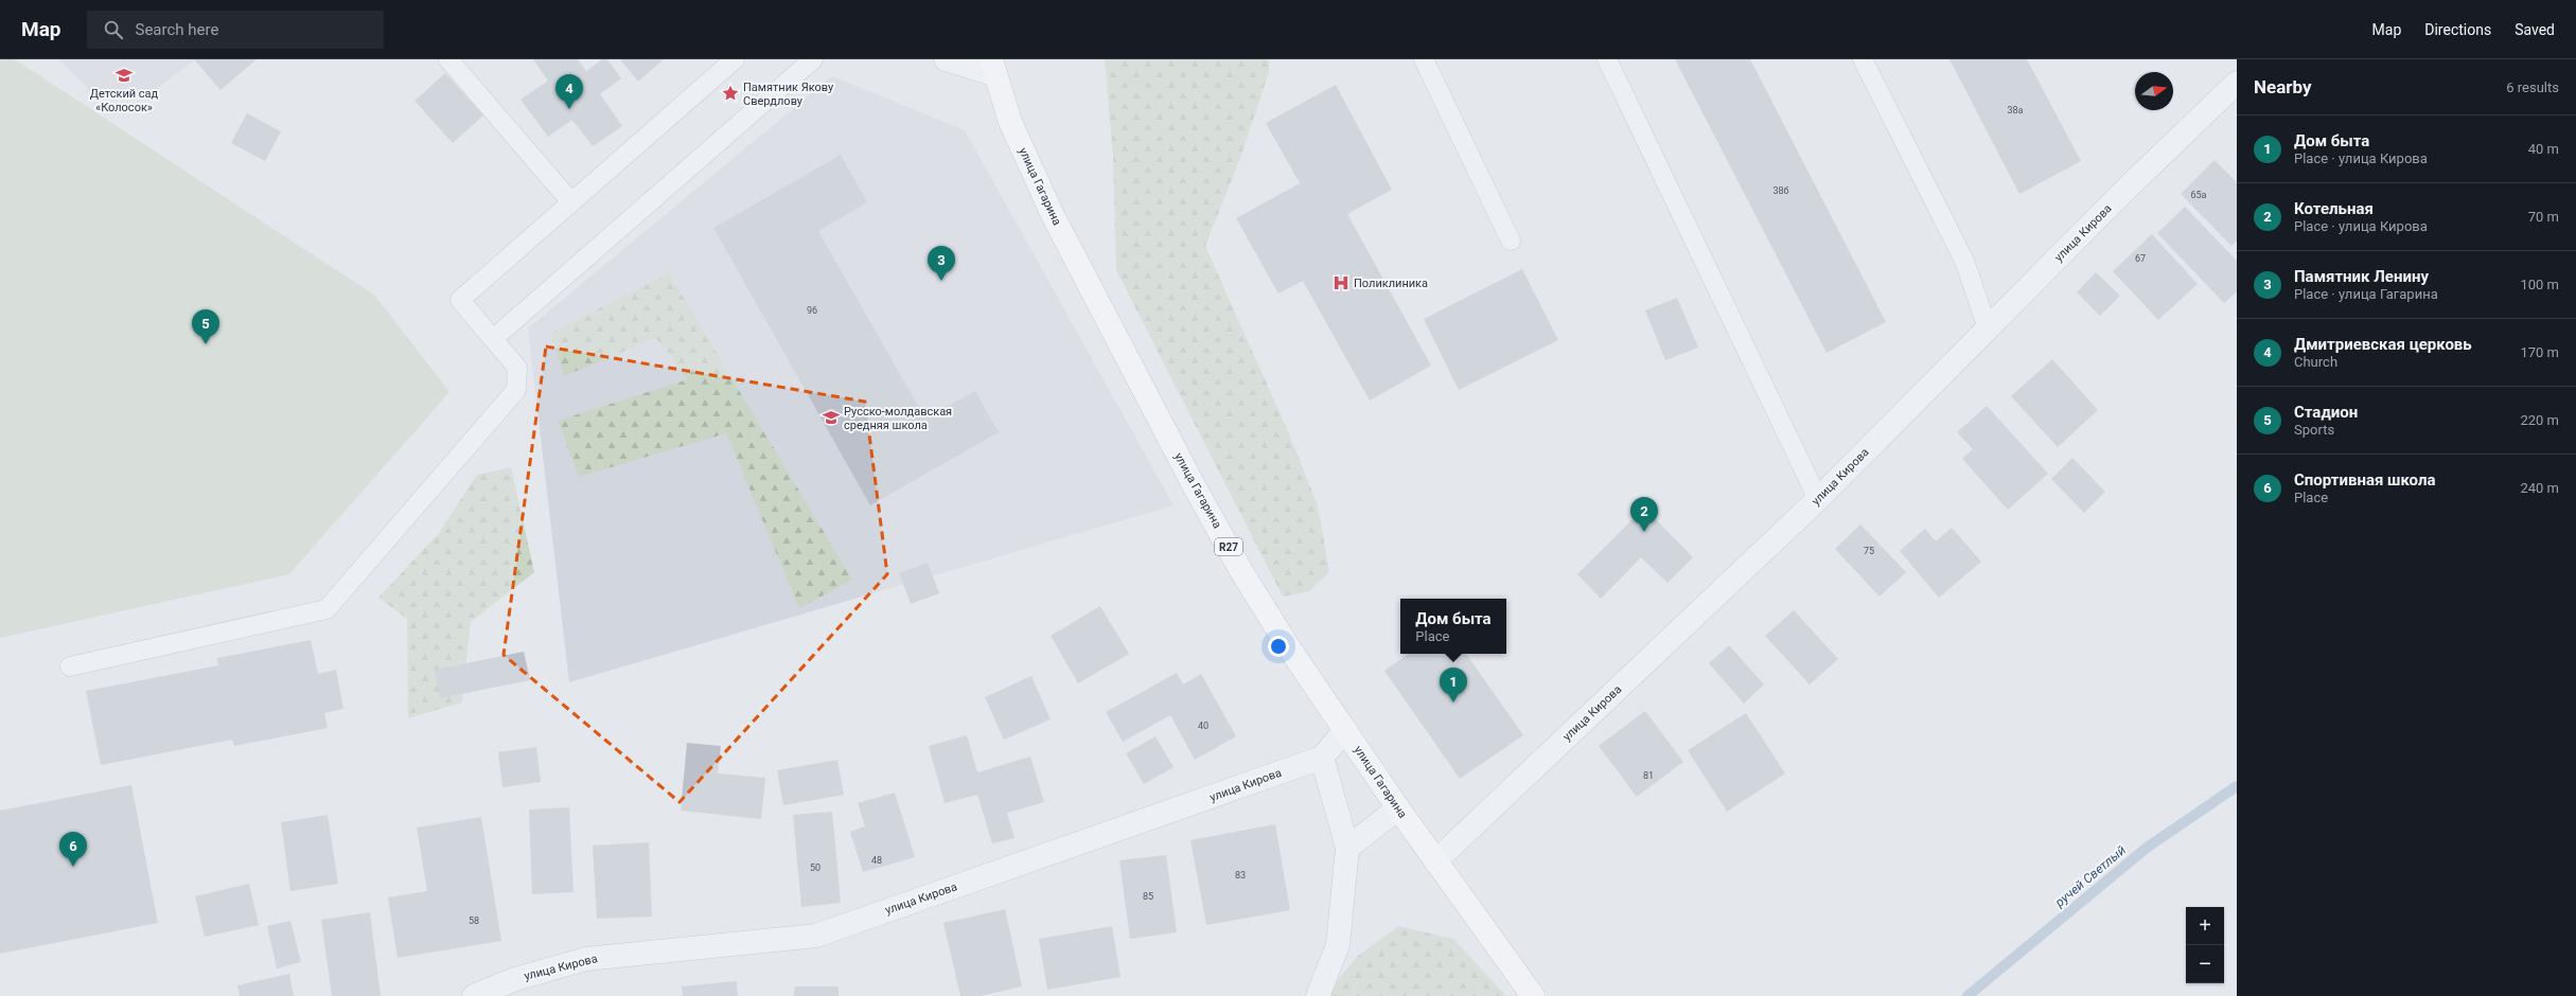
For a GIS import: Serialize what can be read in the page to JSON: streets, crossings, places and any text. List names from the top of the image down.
{
  "streets": {
    "main road": ["улица Гагарина", "R27"],
    "street": ["улица Кирова"]
  },
  "crossings": [
    ["улица Гагарина", "улица Кирова"]
  ],
  "water": ["ручей Светлый"],
  "places": {
    "school or university": ["Детский сад «Колосок»", "Русско-молдавская средняя школа"],
    "place": ["Памятник Якову Свердлову"],
    "hospital": ["Поликлиника"]
  },
  "house_numbers": [
    "38а",
    "38б",
    "65а",
    "67",
    "96",
    "75",
    "40",
    "81",
    "48",
    "50",
    "83",
    "85",
    "58"
  ],
  "north": "right",
  "page": {
    "header": "Map",
    "search": "Search here",
    "nav": ["Map", "Directions", "Saved"],
    "heading": ["Nearby", "6 results"],
    "pins": [
      "4",
      "3",
      "5",
      "2",
      "1",
      "6"
    ],
    "list": [
      {
        "mark": "1",
        "name": "Дом быта",
        "note": "Place · улица Кирова",
        "value": "40 m"
      },
      {
        "mark": "2",
        "name": "Котельная",
        "note": "Place · улица Кирова",
        "value": "70 m"
      },
      {
        "mark": "3",
        "name": "Памятник Ленину",
        "note": "Place · улица Гагарина",
        "value": "100 m"
      },
      {
        "mark": "4",
        "name": "Дмитриевская церковь",
        "note": "Church",
        "value": "170 m"
      },
      {
        "mark": "5",
        "name": "Стадион",
        "note": "Sports",
        "value": "220 m"
      },
      {
        "mark": "6",
        "name": "Спортивная школа",
        "note": "Place",
        "value": "240 m"
      }
    ],
    "popup": ["Дом быта", "Place"],
    "map_buttons": ["+", "−"]
  }
}
